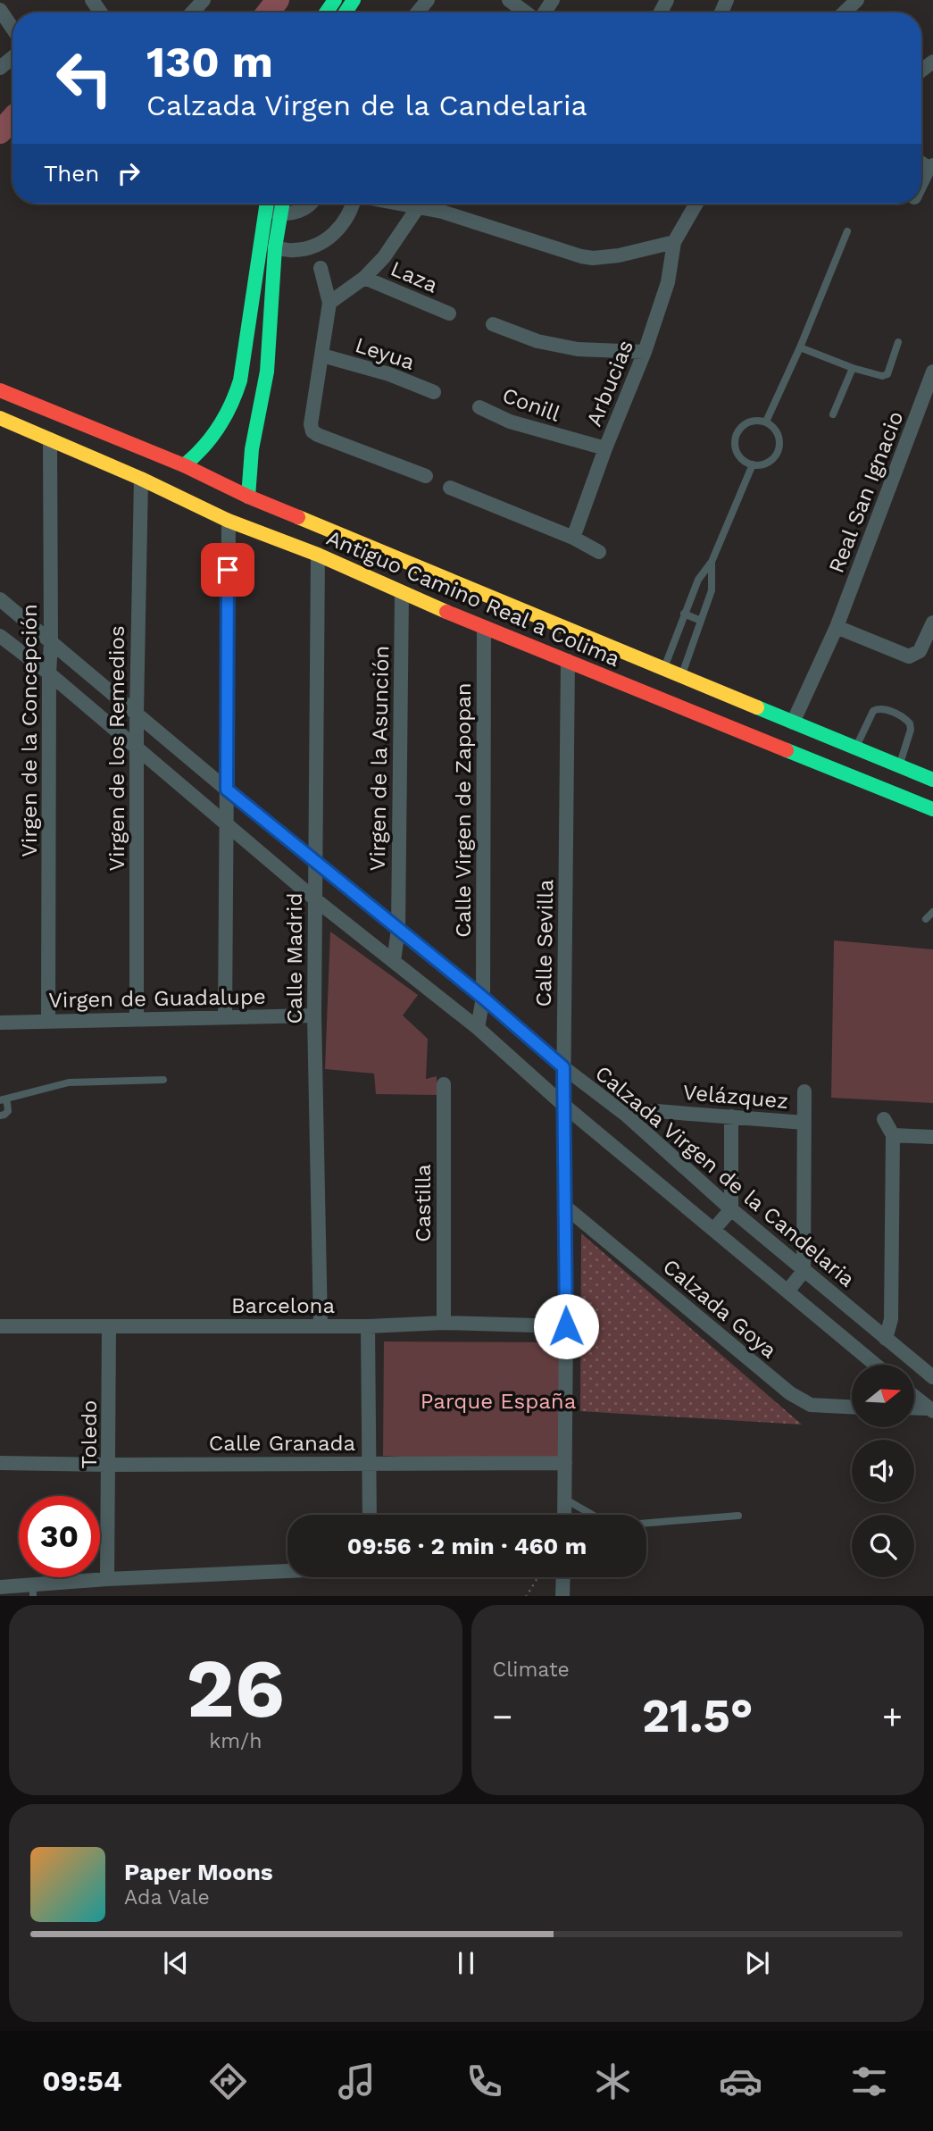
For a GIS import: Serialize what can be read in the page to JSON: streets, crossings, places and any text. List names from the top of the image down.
{
  "streets": {
    "main road": ["Antiguo Camino Real a Colima"],
    "street": [
      "Laza",
      "Leyua",
      "Arbucias",
      "Conill",
      "Real San Ignacio",
      "Virgen de la Concepción",
      "Virgen de los Remedios",
      "Virgen de la Asunción",
      "Calle Virgen de Zapopan",
      "Calle Sevilla",
      "Calle Madrid",
      "Virgen de Guadalupe",
      "Velázquez",
      "Calzada Virgen de la Candelaria",
      "Castilla",
      "Barcelona",
      "Calzada Goya",
      "Toledo",
      "Calle Granada"
    ]
  },
  "crossings": [
    ["Arbucias", "Conill"],
    ["Real San Ignacio", "Antiguo Camino Real a Colima"],
    ["Antiguo Camino Real a Colima", "Virgen de la Concepción"],
    ["Antiguo Camino Real a Colima", "Virgen de los Remedios"],
    ["Antiguo Camino Real a Colima", "Virgen de la Asunción"],
    ["Antiguo Camino Real a Colima", "Calle Virgen de Zapopan"],
    ["Antiguo Camino Real a Colima", "Calle Sevilla"],
    ["Antiguo Camino Real a Colima", "Calle Madrid"],
    ["Virgen de la Concepción", "Virgen de Guadalupe"],
    ["Virgen de la Concepción", "Calzada Virgen de la Candelaria"],
    ["Virgen de los Remedios", "Virgen de Guadalupe"],
    ["Virgen de los Remedios", "Calzada Virgen de la Candelaria"],
    ["Virgen de la Asunción", "Calzada Virgen de la Candelaria"],
    ["Calle Virgen de Zapopan", "Calzada Virgen de la Candelaria"],
    ["Calle Sevilla", "Calzada Virgen de la Candelaria"],
    ["Calle Sevilla", "Barcelona"],
    ["Calle Sevilla", "Calzada Goya"],
    ["Calle Sevilla", "Calle Granada"],
    ["Calle Madrid", "Virgen de Guadalupe"],
    ["Calle Madrid", "Calzada Virgen de la Candelaria"],
    ["Calle Madrid", "Barcelona"],
    ["Velázquez", "Calzada Virgen de la Candelaria"],
    ["Castilla", "Barcelona"],
    ["Barcelona", "Toledo"],
    ["Toledo", "Calle Granada"]
  ],
  "parks": ["Parque España"],
  "north": "right",
  "page": {
    "turn": ["130 m", "Calzada Virgen de la Candelaria"],
    "then": "Then",
    "limit": "30",
    "trip": "09:56 · 2 min · 460 m",
    "tile": [
      ["26", "km/h"],
      "Climate"
    ],
    "heat": ["−", "21.5°", "+"],
    "song": ["Paper Moons", "Ada Vale"],
    "tabs": "09:54"
  }
}
